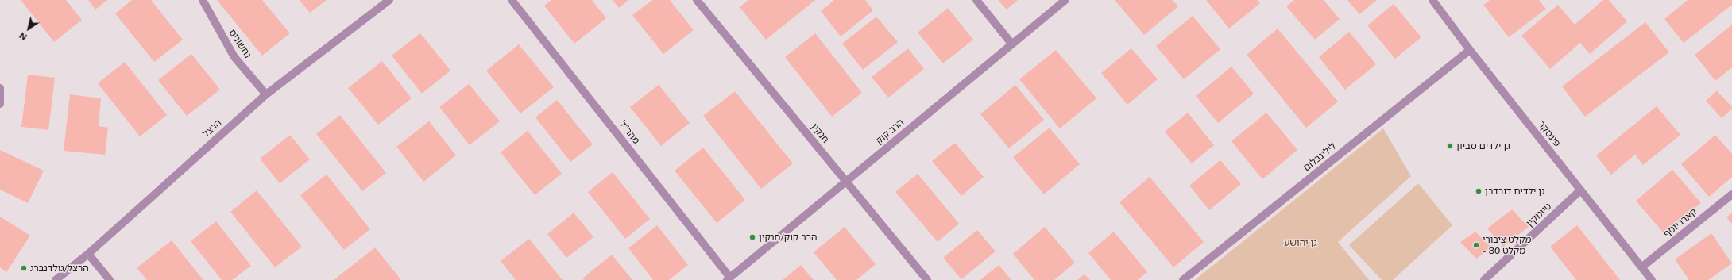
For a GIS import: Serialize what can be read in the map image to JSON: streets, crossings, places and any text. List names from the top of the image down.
{
  "streets": {
    "street": [
      "נחשונים",
      "הרצל",
      "הרב קוק",
      "מהר\"ל",
      "חנקין",
      "פינסקר",
      "לילינבלום",
      "טיומקין",
      "קארו יוסף"
    ]
  },
  "crossings": [
    ["נחשונים", "הרצל"],
    ["הרב קוק", "מהר\"ל"],
    ["הרב קוק", "חנקין"],
    ["פינסקר", "לילינבלום"],
    ["פינסקר", "טיומקין"],
    ["פינסקר", "קארו יוסף"]
  ],
  "parks": ["גן יהושע"],
  "places": [
    "גן ילדים סביון",
    "גן ילדים דובדבן",
    "הרב קוק/חנקין",
    "מקלט ציבורי - מקלט 30",
    "הרצל/גולדנברג"
  ],
  "north": "bottom left"
}
